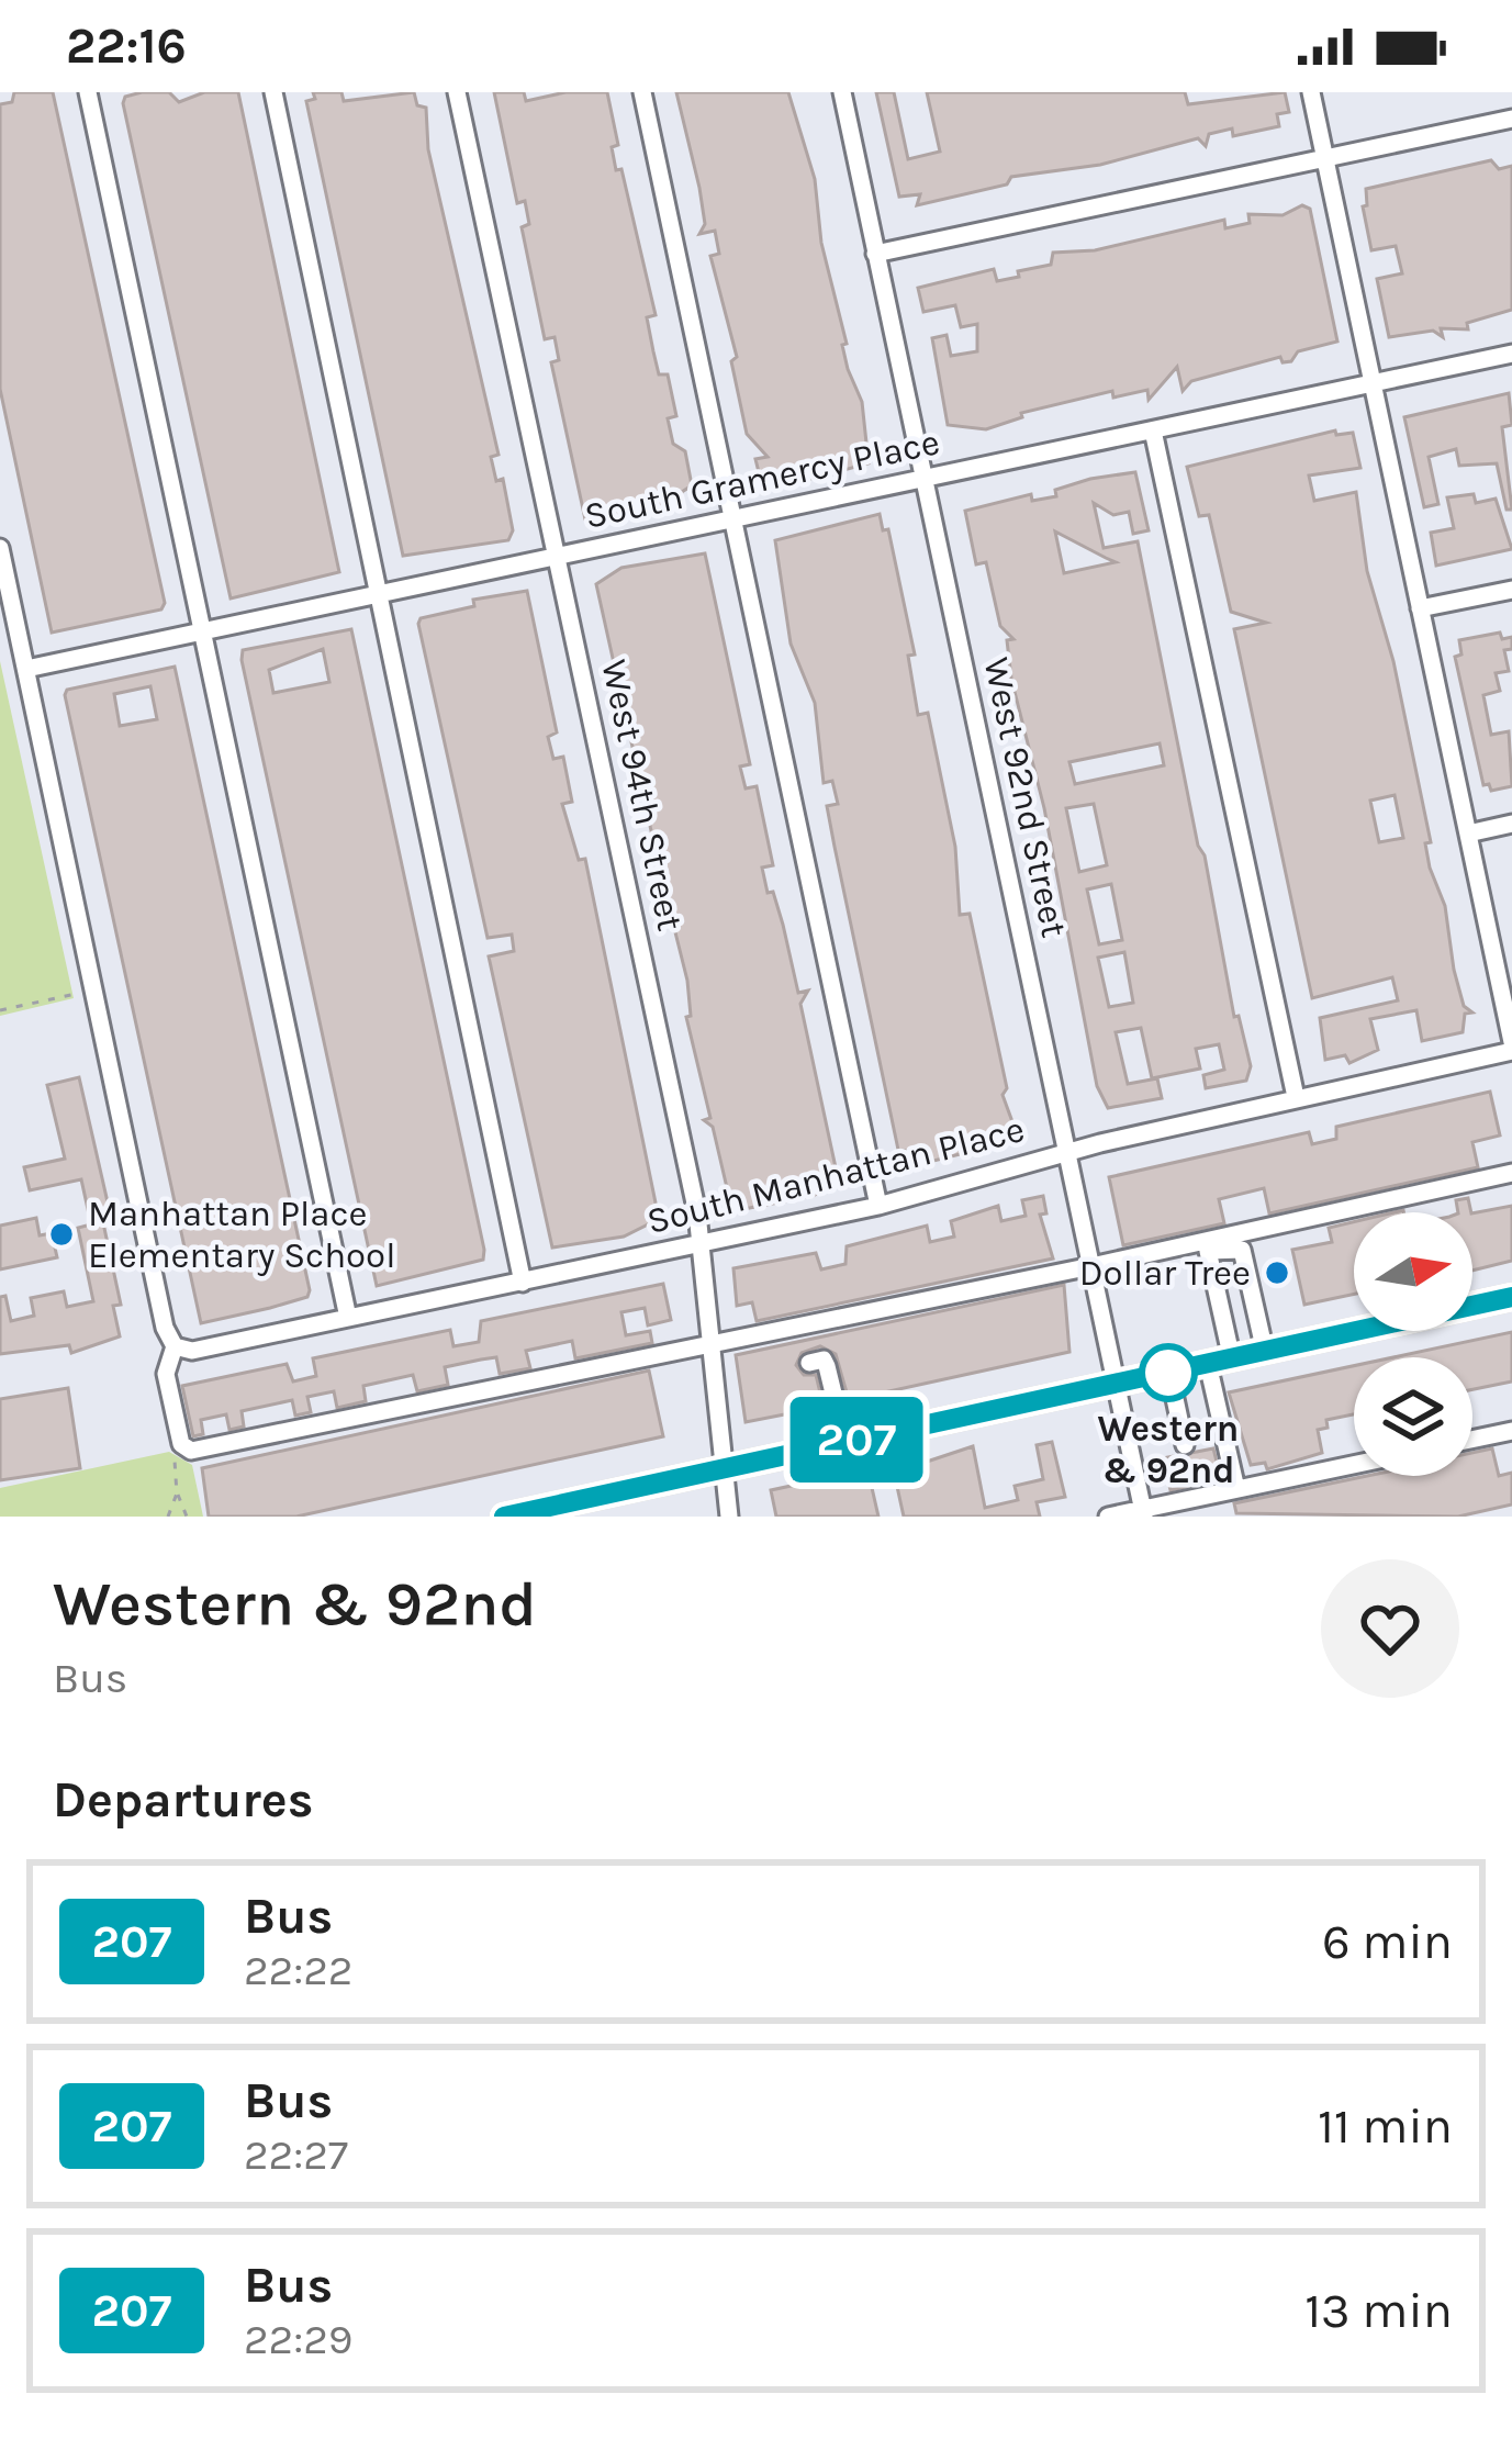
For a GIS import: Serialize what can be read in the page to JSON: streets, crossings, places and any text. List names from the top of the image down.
{
  "streets": {
    "street": [
      "South Gramercy Place",
      "West 94th Street",
      "West 92nd Street",
      "South Manhattan Place"
    ]
  },
  "crossings": [
    ["South Gramercy Place", "West 94th Street"],
    ["South Gramercy Place", "West 92nd Street"],
    ["West 94th Street", "South Manhattan Place"],
    ["West 92nd Street", "South Manhattan Place"]
  ],
  "places": ["Manhattan Place Elementary School", "Dollar Tree", "Western & 92nd"],
  "lines": ["bus line 207"],
  "north": "right",
  "page": {
    "status": "22:16",
    "on_map": "207",
    "heading": [
      ["Western & 92nd", "Bus"],
      "Departures"
    ],
    "list": [
      {
        "mark": "207",
        "name": "Bus",
        "note": "22:22",
        "value": "6 min"
      },
      {
        "mark": "207",
        "name": "Bus",
        "note": "22:27",
        "value": "11 min"
      },
      {
        "mark": "207",
        "name": "Bus",
        "note": "22:29",
        "value": "13 min"
      }
    ]
  }
}
